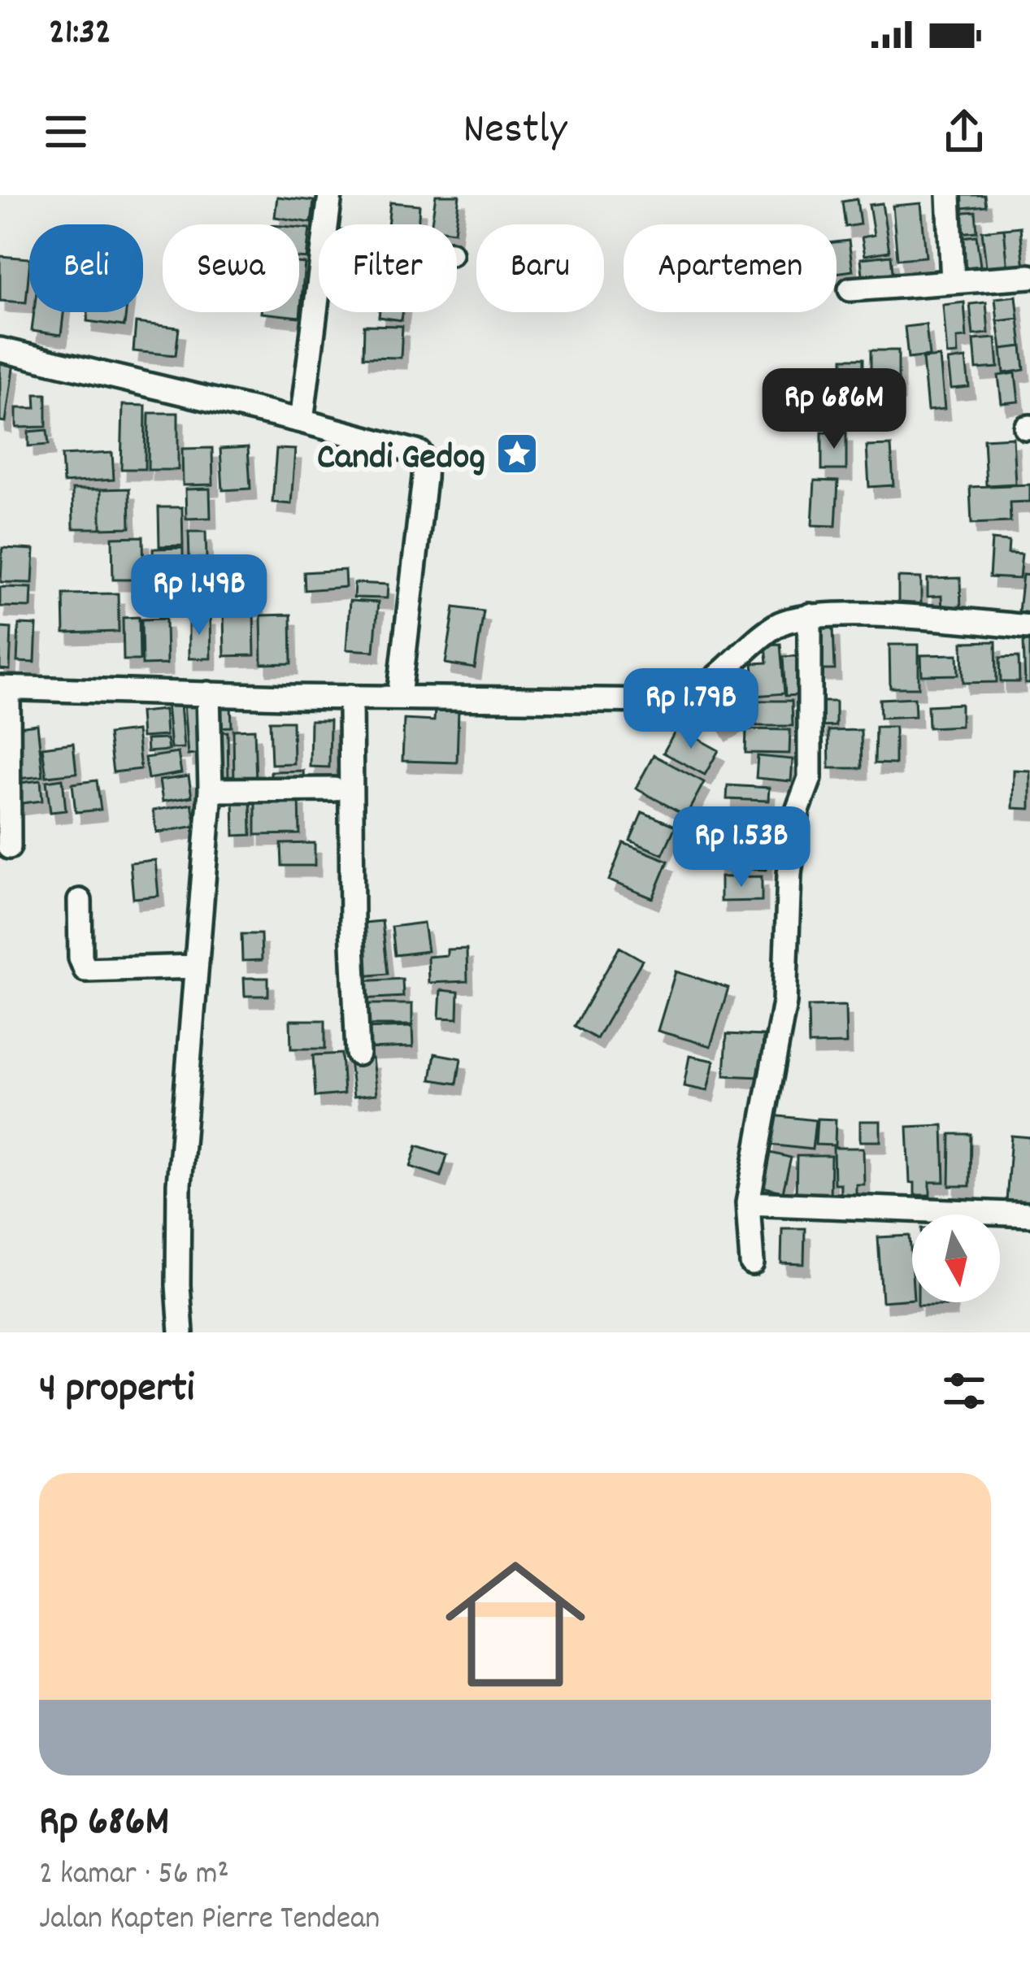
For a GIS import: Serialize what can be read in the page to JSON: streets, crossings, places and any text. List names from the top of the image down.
{
  "places": {
    "place": ["Candi Gedog"]
  },
  "north": "bottom",
  "page": {
    "status": "21:32",
    "header": "Nestly",
    "chip": [
      "Beli",
      "Sewa",
      "Filter",
      "Baru",
      "Apartemen"
    ],
    "price": [
      "Rp 686M",
      "Rp 1.49B",
      "Rp 1.79B",
      "Rp 1.53B"
    ],
    "heading": "4 properti",
    "list": [
      {
        "name": "Rp 686M",
        "note": "2 kamar · 56 m² · Jalan Kapten Pierre Tendean"
      }
    ]
  }
}
